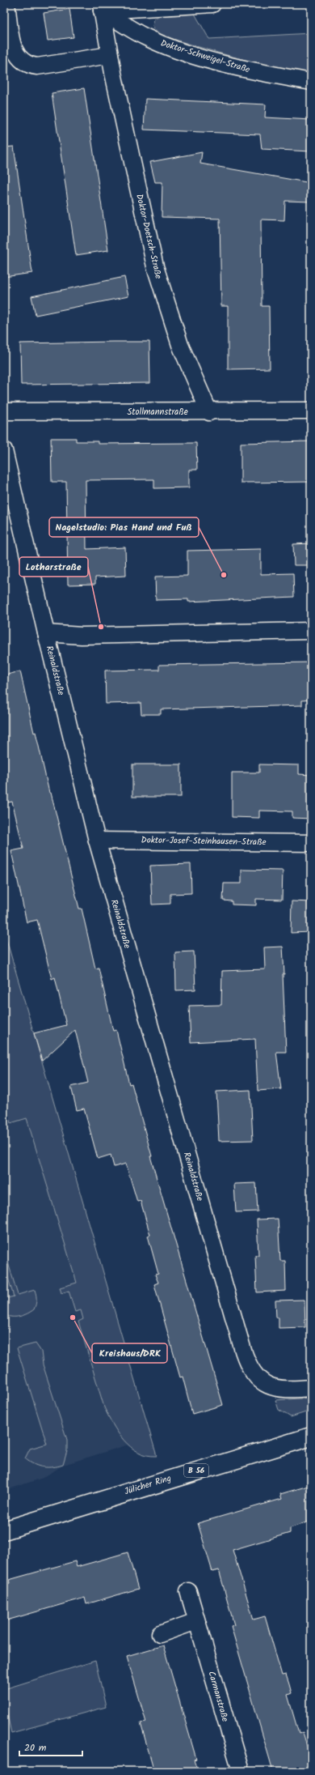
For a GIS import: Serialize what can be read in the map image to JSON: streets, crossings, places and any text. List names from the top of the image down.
{
  "streets": {
    "main road": ["B 56", "Jülicher Ring"],
    "street": [
      "Doktor-Schweigel-Straße",
      "Doktor-Doetsch-Straße",
      "Stollmannstraße",
      "Reinaldstraße",
      "Doktor-Josef-Steinhausen-Straße",
      "Carmanstraße"
    ]
  },
  "crossings": [
    ["Doktor-Schweigel-Straße", "Doktor-Doetsch-Straße"],
    ["Doktor-Doetsch-Straße", "Stollmannstraße"],
    ["Reinaldstraße", "Doktor-Josef-Steinhausen-Straße"]
  ],
  "places": ["Nagelstudio: Pias Hand und Fuß", "Lotharstraße", "Kreishaus/DRK"],
  "scale_bar": "20 m"
}
